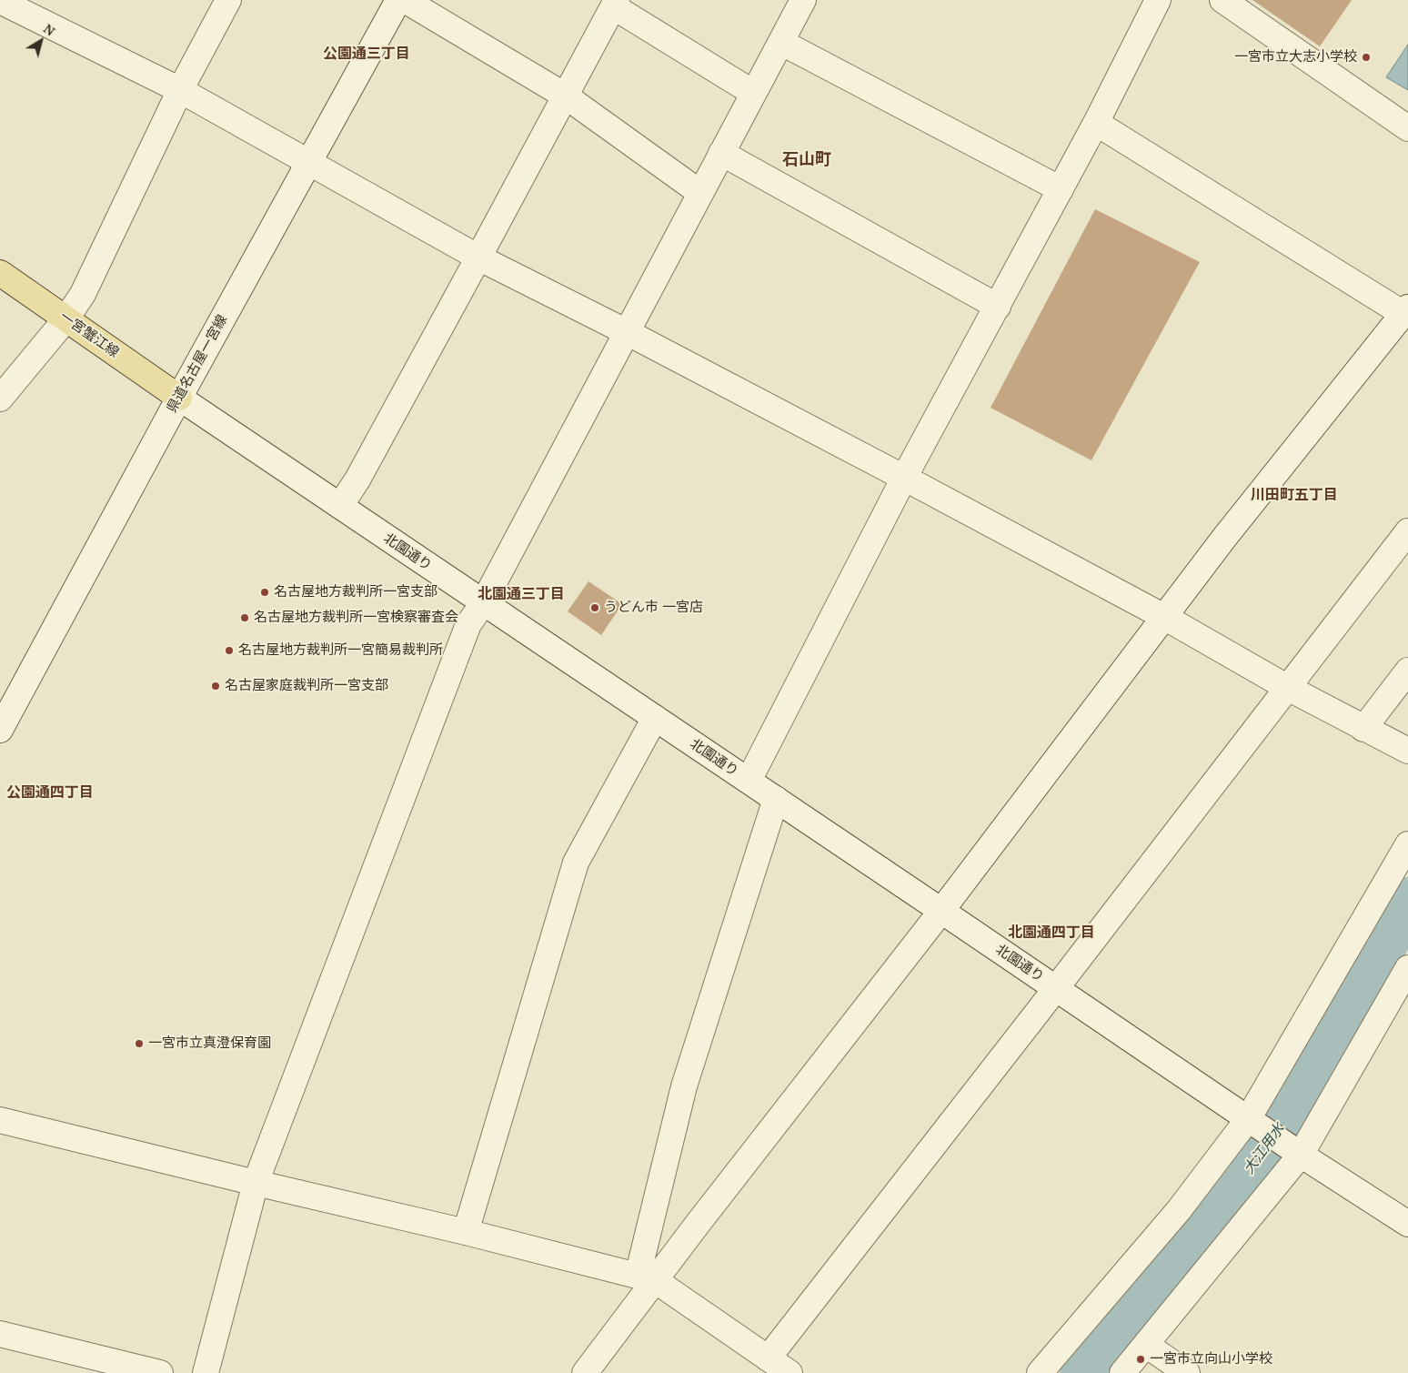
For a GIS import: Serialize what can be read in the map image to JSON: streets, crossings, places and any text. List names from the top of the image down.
{
  "streets": {
    "main road": ["一宮蟹江線"],
    "street": ["県道名古屋一宮線", "北園通り"]
  },
  "crossings": [
    ["一宮蟹江線", "県道名古屋一宮線"],
    ["一宮蟹江線", "北園通り"],
    ["県道名古屋一宮線", "北園通り"]
  ],
  "districts": [
    "公園通三丁目",
    "石山町",
    "川田町五丁目",
    "北園通三丁目",
    "公園通四丁目",
    "北園通四丁目"
  ],
  "water": ["大江用水"],
  "places": [
    "一宮市立大志小学校",
    "名古屋地方裁判所一宮支部",
    "うどん市 一宮店",
    "名古屋地方裁判所一宮検察審査会",
    "名古屋地方裁判所一宮簡易裁判所",
    "名古屋家庭裁判所一宮支部",
    "一宮市立真澄保育園",
    "一宮市立向山小学校"
  ],
  "north": "top right"
}
